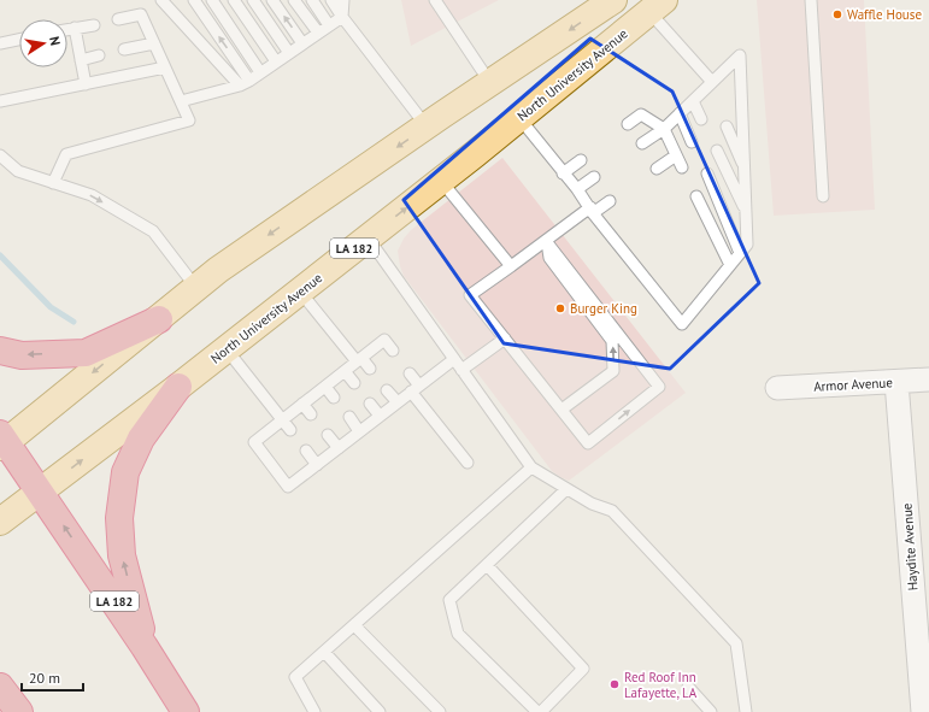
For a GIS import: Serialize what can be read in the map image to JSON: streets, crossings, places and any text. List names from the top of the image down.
{
  "streets": {
    "highway": ["LA 182"],
    "main road": ["North University Avenue"],
    "street": ["Armor Avenue", "Haydite Avenue"]
  },
  "crossings": [
    ["North University Avenue", "LA 182"],
    ["Armor Avenue", "Haydite Avenue"]
  ],
  "places": ["Waffle House", "Burger King", "Red Roof Inn Lafayette, LA"],
  "scale_bar": "20 m",
  "north": "right"
}
